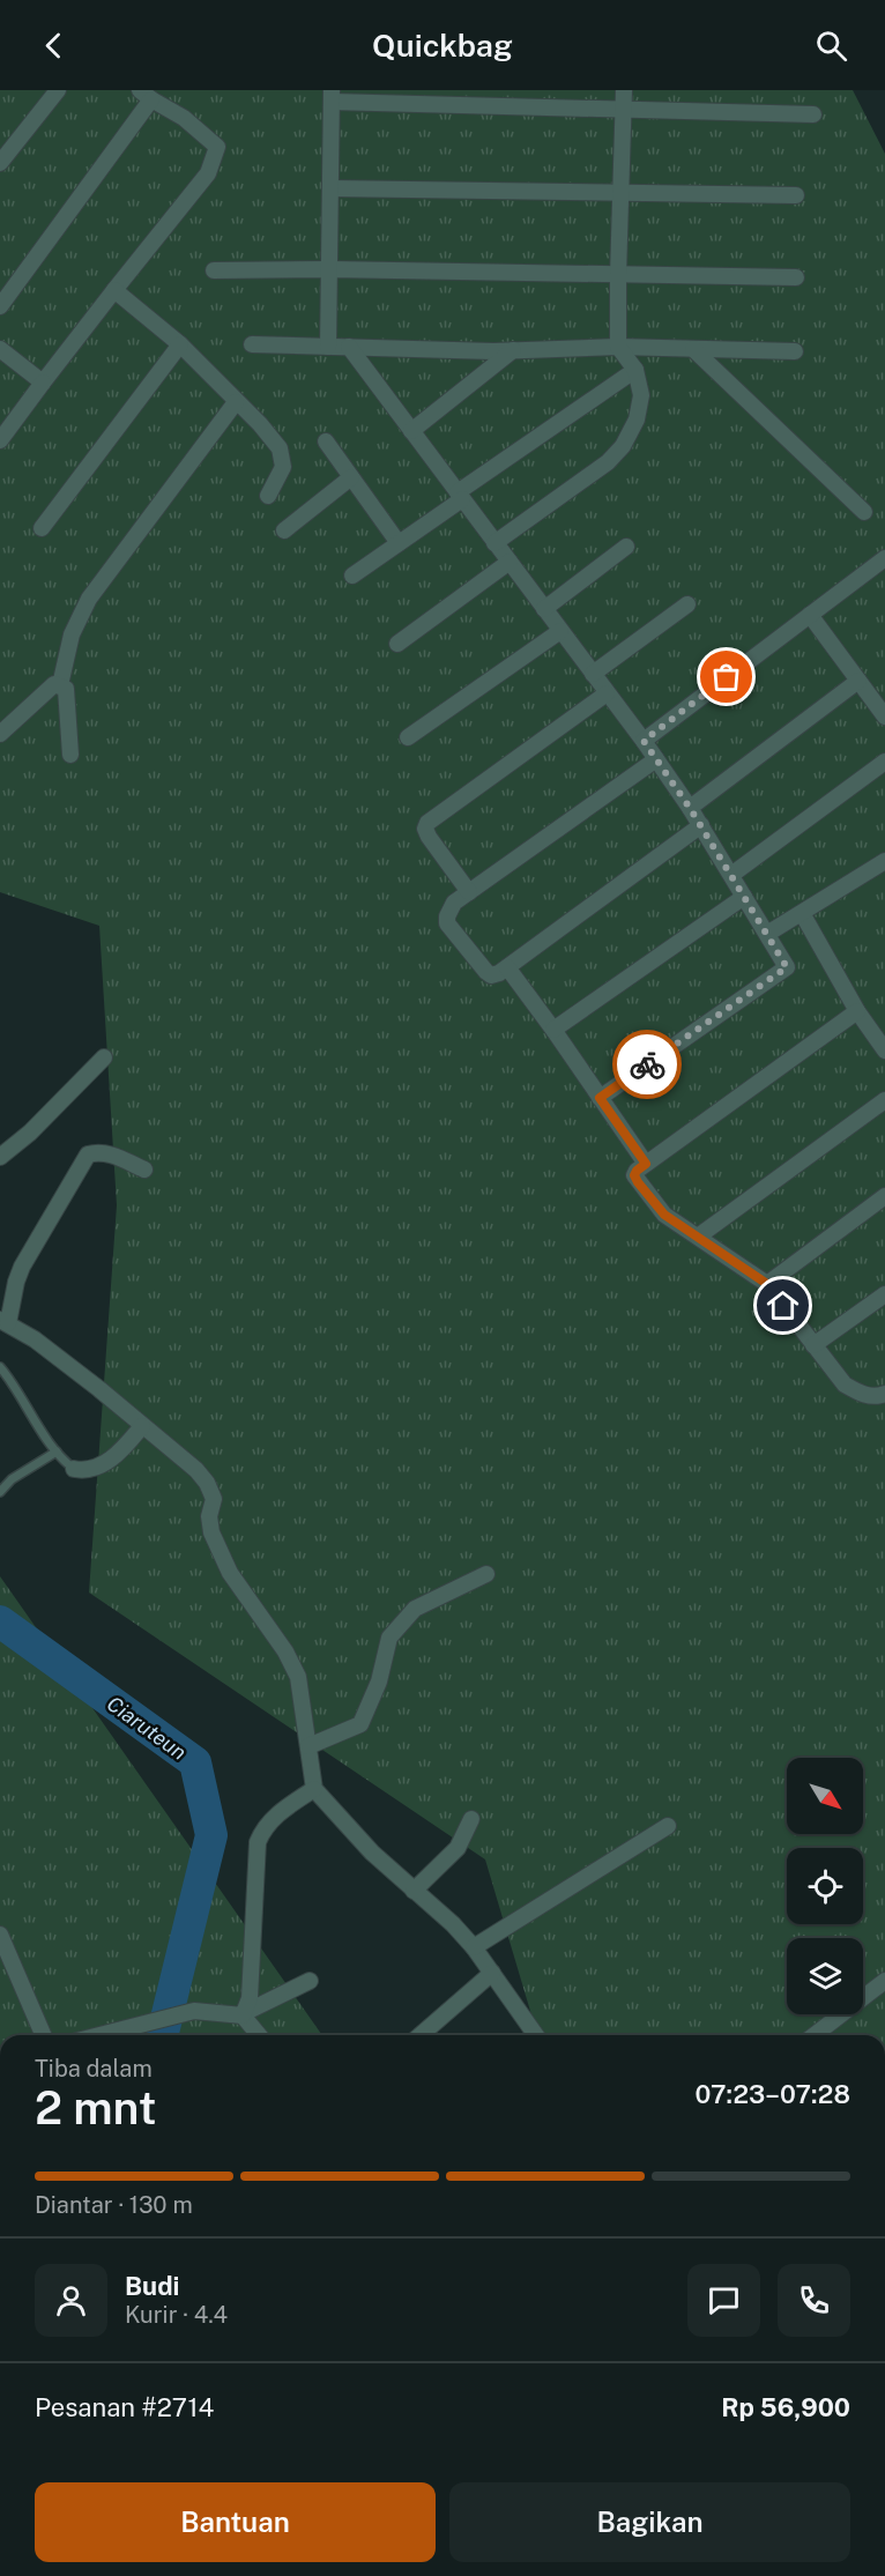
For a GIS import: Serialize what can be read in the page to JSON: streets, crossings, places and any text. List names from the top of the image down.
{
  "water": ["Ciaruteun"],
  "north": "bottom right",
  "page": {
    "header": "Quickbag",
    "heading": ["2 mnt", "Tiba dalam", "07:23–07:28"],
    "panel": [
      "Budi",
      "Kurir · 4.4",
      "Pesanan #2714",
      "Rp 56,900"
    ],
    "bar": "Diantar · 130 m",
    "buttons": ["Bantuan", "Bagikan"]
  }
}
